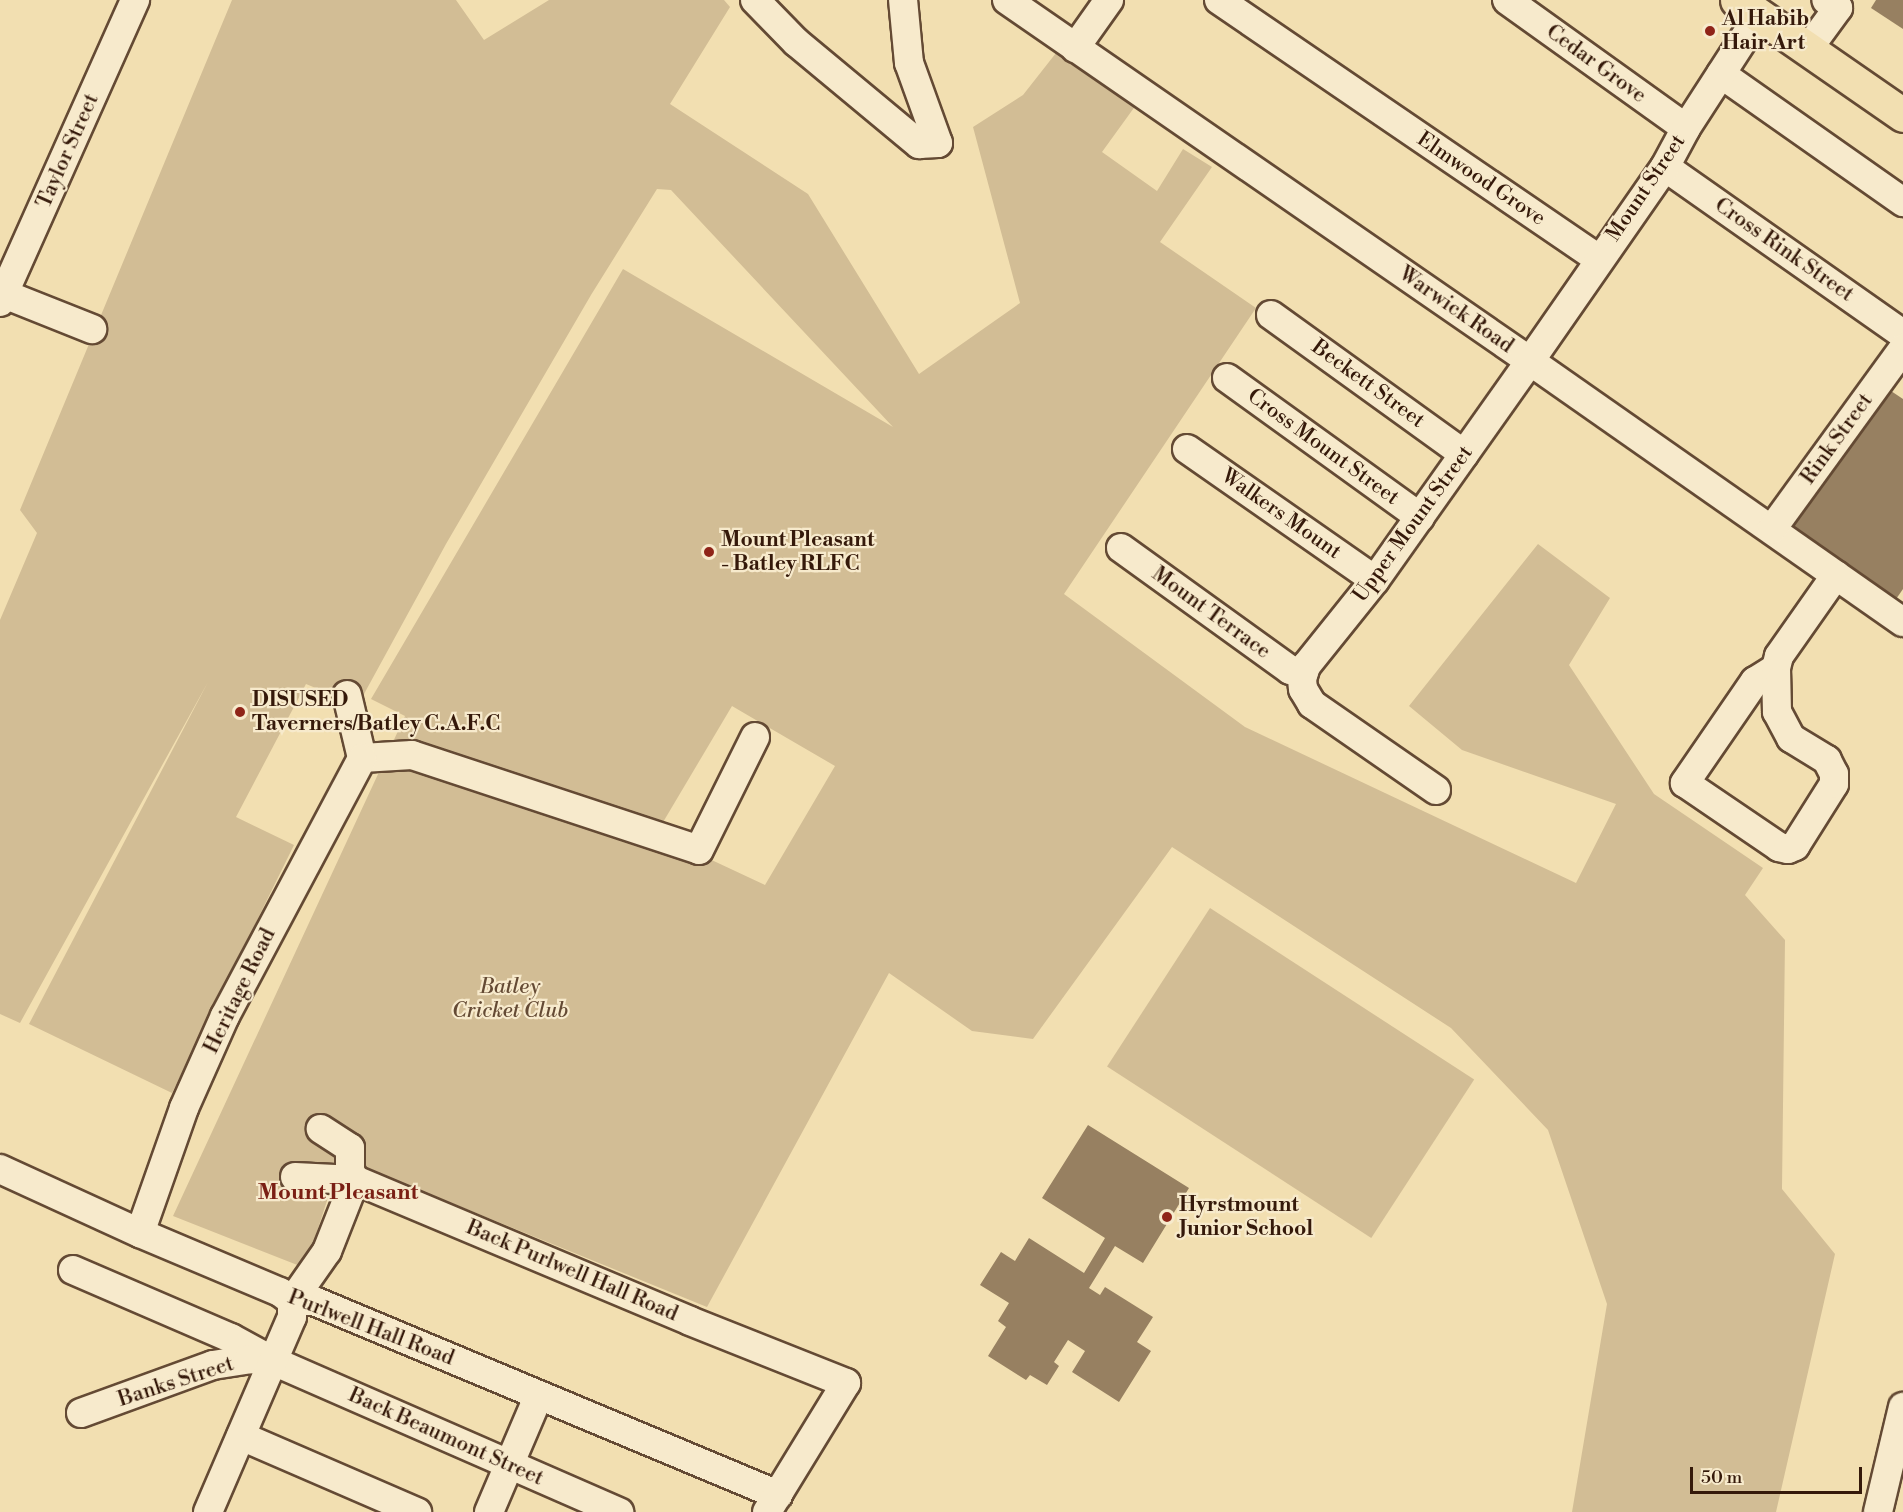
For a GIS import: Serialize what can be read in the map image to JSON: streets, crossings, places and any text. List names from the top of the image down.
{
  "streets": {
    "street": [
      "Cedar Grove",
      "Taylor Street",
      "Elmwood Grove",
      "Mount Street",
      "Cross Rink Street",
      "Warwick Road",
      "Beckett Street",
      "Rink Street",
      "Cross Mount Street",
      "Walkers Mount",
      "Upper Mount Street",
      "Mount Terrace",
      "Heritage Road",
      "Back Purlwell Hall Road",
      "Purlwell Hall Road",
      "Banks Street",
      "Back Beaumont Street"
    ]
  },
  "crossings": [
    ["Cedar Grove", "Mount Street"],
    ["Elmwood Grove", "Mount Street"],
    ["Mount Street", "Cross Rink Street"],
    ["Mount Street", "Warwick Road"],
    ["Mount Street", "Upper Mount Street"],
    ["Warwick Road", "Rink Street"],
    ["Warwick Road", "Upper Mount Street"],
    ["Beckett Street", "Upper Mount Street"],
    ["Cross Mount Street", "Upper Mount Street"],
    ["Walkers Mount", "Upper Mount Street"],
    ["Upper Mount Street", "Mount Terrace"],
    ["Heritage Road", "Purlwell Hall Road"],
    ["Back Purlwell Hall Road", "Purlwell Hall Road"],
    ["Purlwell Hall Road", "Banks Street"],
    ["Banks Street", "Back Beaumont Street"]
  ],
  "districts": ["Mount Pleasant"],
  "parks": ["Batley Cricket Club"],
  "places": [
    "Al Habib Hair Art",
    "Mount Pleasant - Batley RLFC",
    "DISUSED Taverners/Batley C.A.F.C",
    "Hyrstmount Junior School"
  ],
  "scale_bar": "50 m"
}
